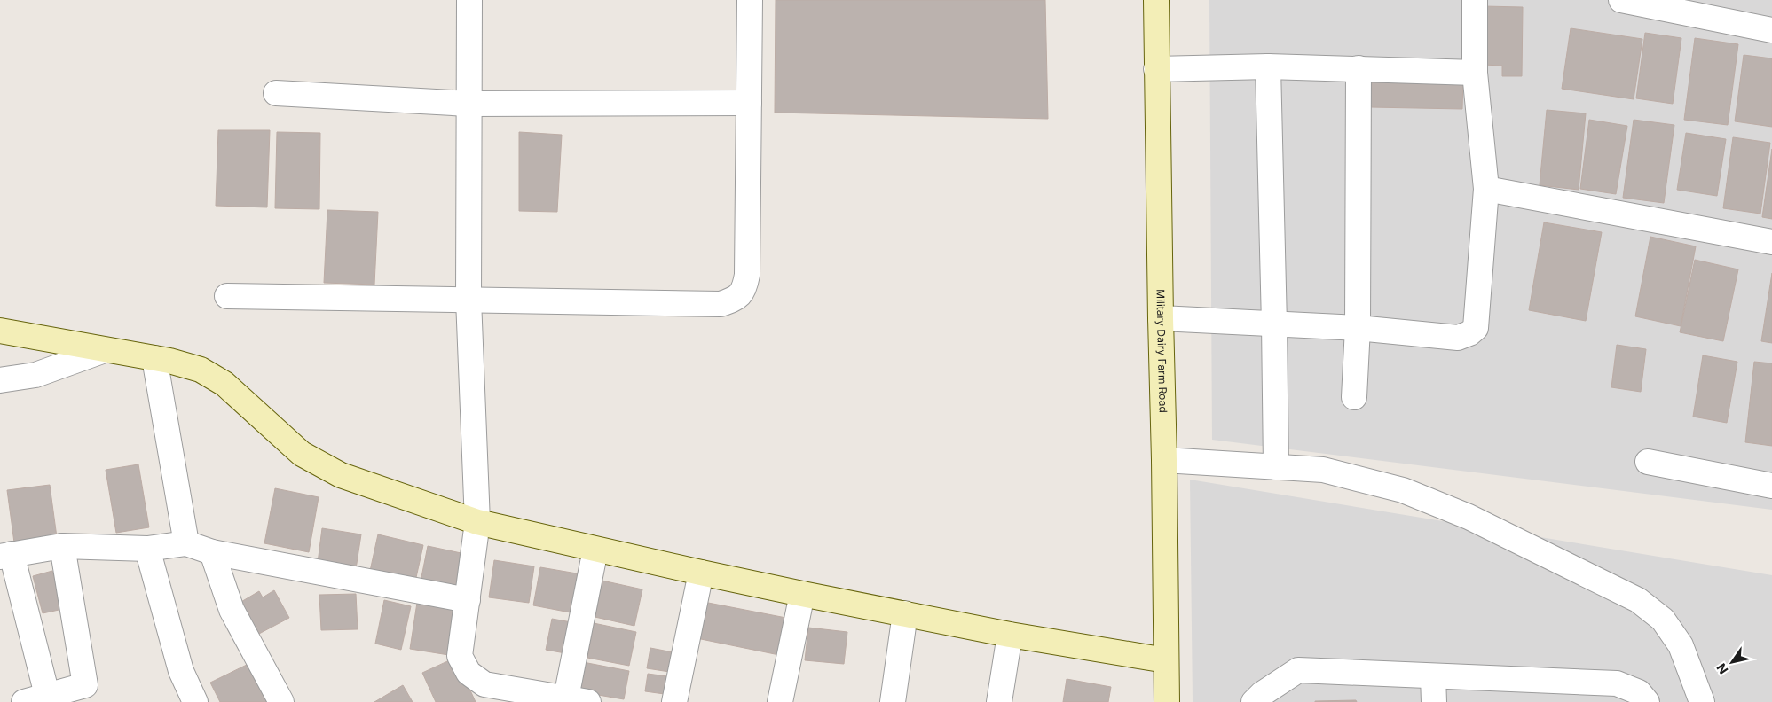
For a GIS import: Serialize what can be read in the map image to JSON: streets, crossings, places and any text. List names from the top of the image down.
{
  "streets": {
    "street": ["Military Dairy Farm Road"]
  },
  "north": "bottom left"
}
